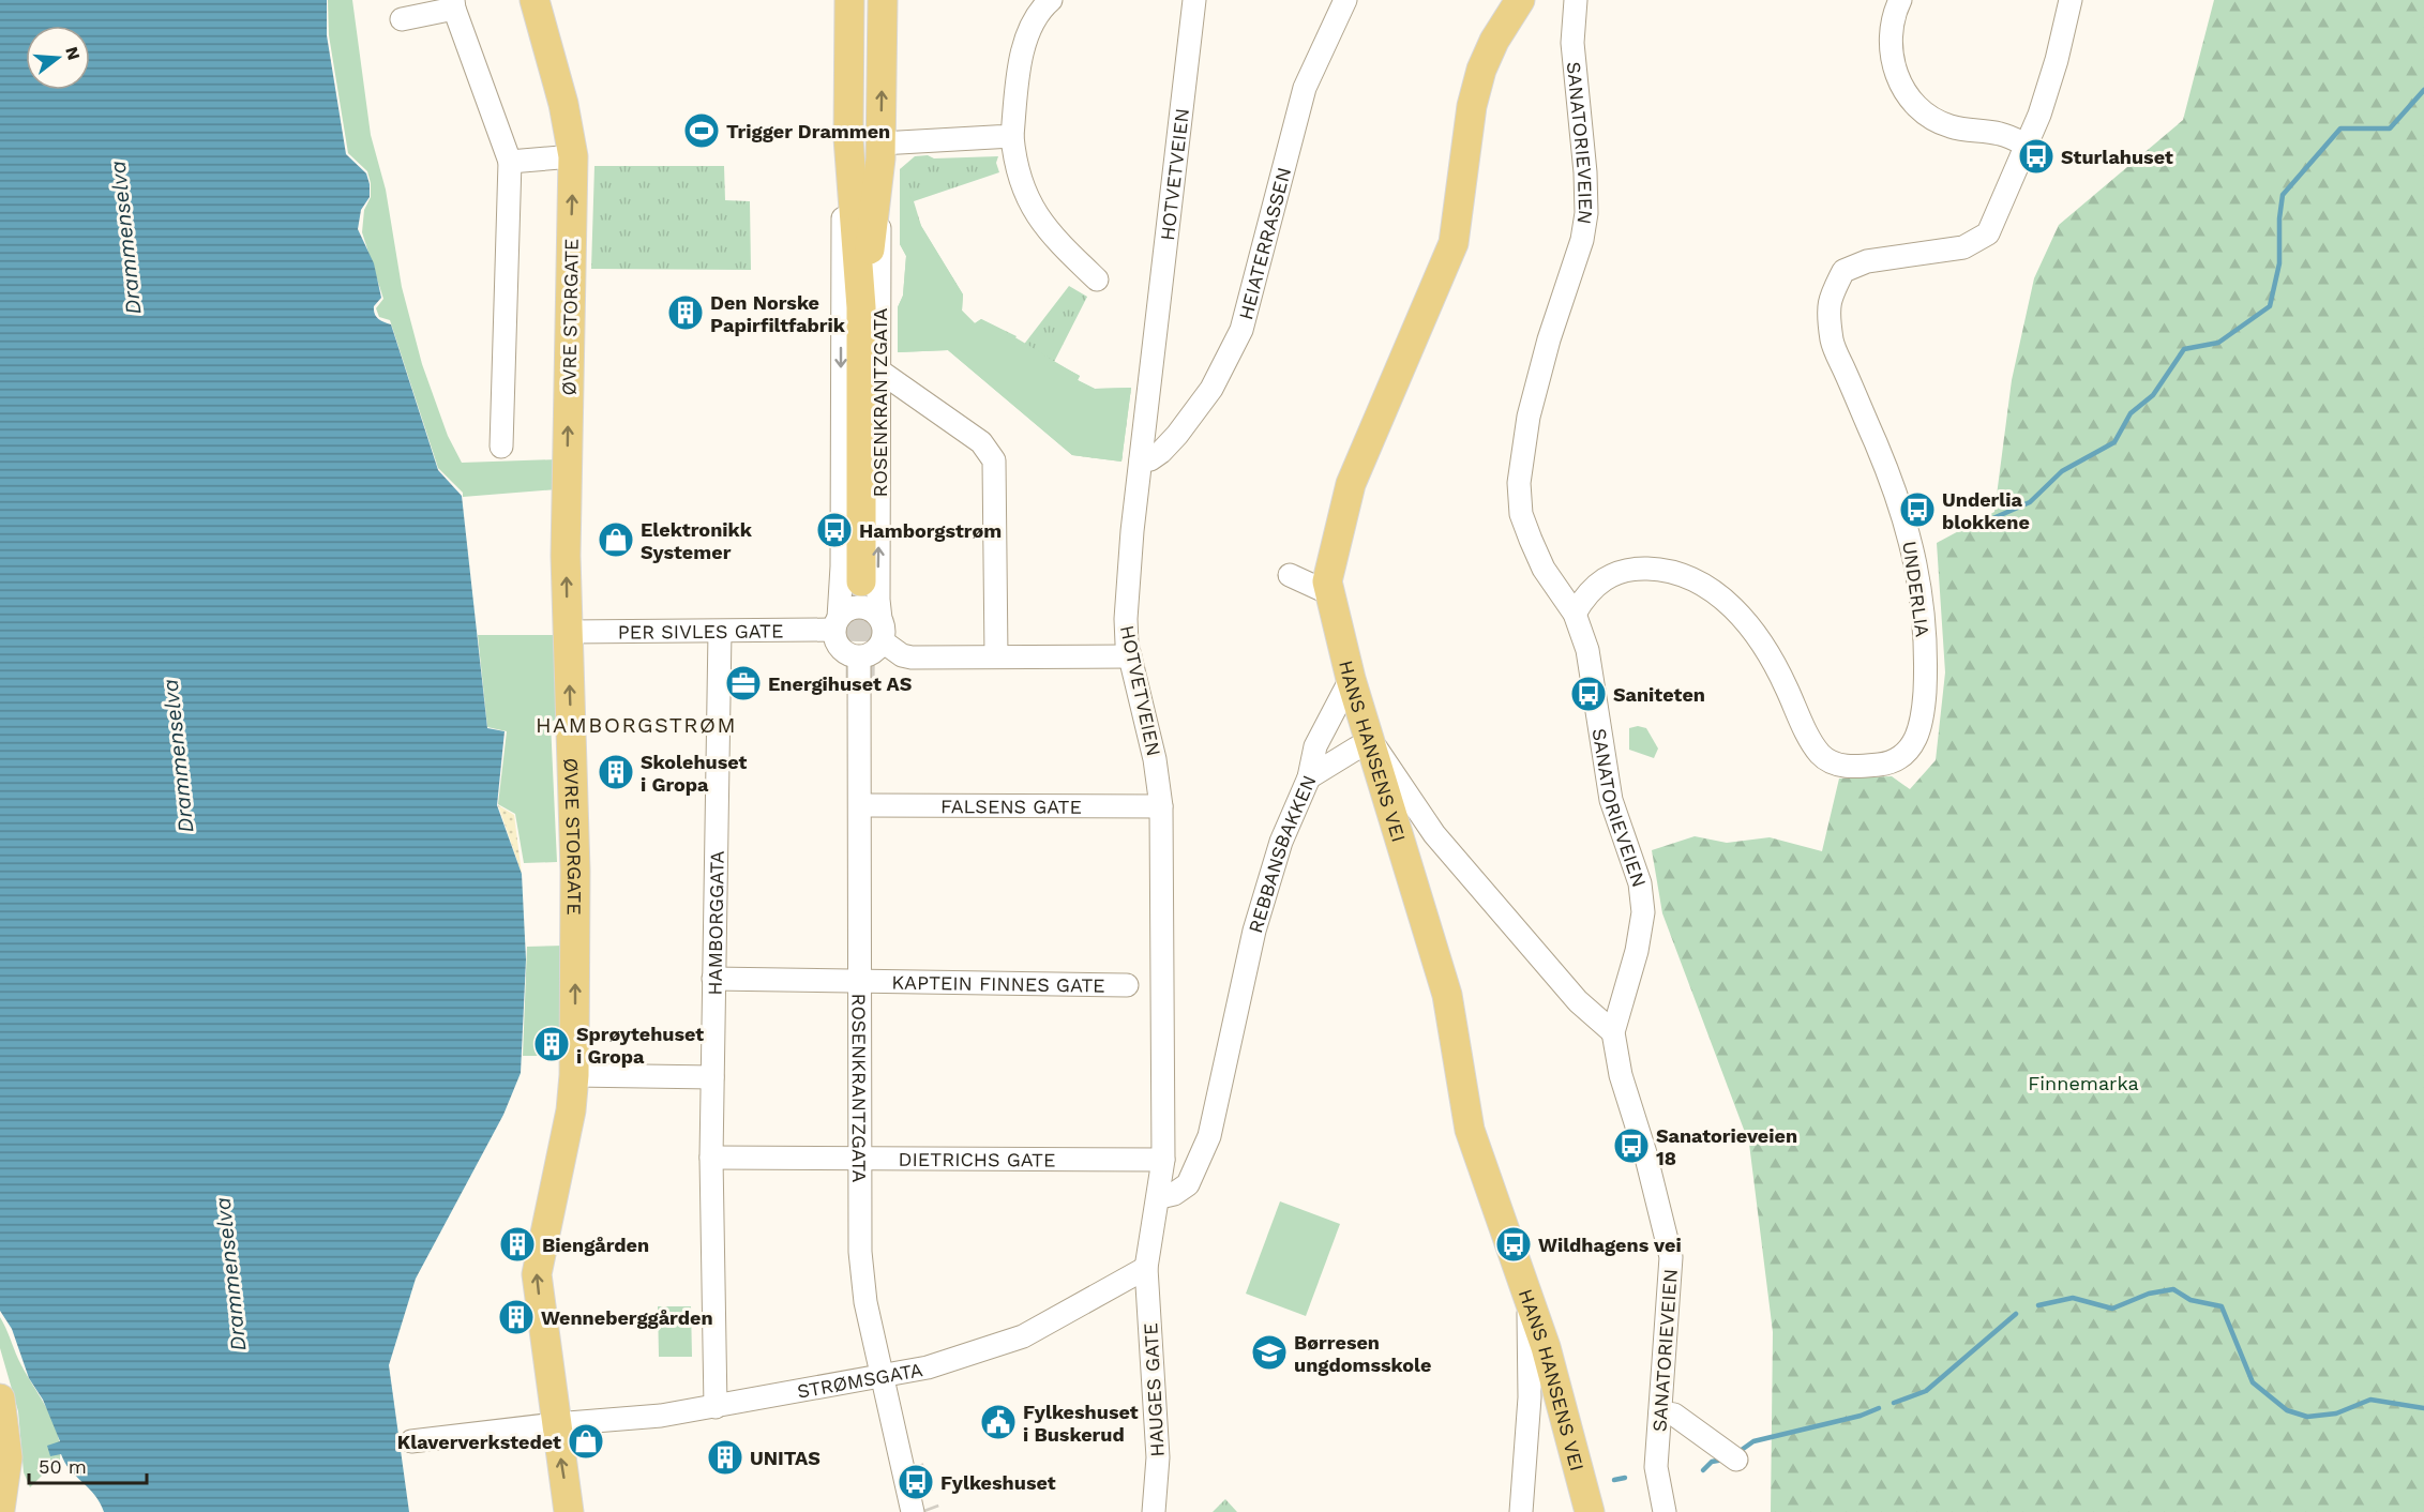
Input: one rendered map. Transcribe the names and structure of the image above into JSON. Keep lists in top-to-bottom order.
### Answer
{
  "streets": {
    "main road": ["ØVRE STORGATE", "ROSENKRANTZGATA", "HANS HANSENS VEI"],
    "street": [
      "SANATORIEVEIEN",
      "HOTVETVEIEN",
      "HEIATERRASSEN",
      "UNDERLIA",
      "PER SIVLES GATE",
      "FALSENS GATE",
      "REBBANSBAKKEN",
      "HAMBORGGATA",
      "KAPTEIN FINNES GATE",
      "DIETRICHS GATE",
      "STRØMSGATA",
      "HAUGES GATE"
    ]
  },
  "crossings": [
    ["SANATORIEVEIEN", "UNDERLIA"],
    ["HOTVETVEIEN", "HEIATERRASSEN"],
    ["HOTVETVEIEN", "FALSENS GATE"],
    ["HOTVETVEIEN", "REBBANSBAKKEN"],
    ["HOTVETVEIEN", "DIETRICHS GATE"],
    ["HOTVETVEIEN", "STRØMSGATA"],
    ["HOTVETVEIEN", "HAUGES GATE"],
    ["ØVRE STORGATE", "PER SIVLES GATE"],
    ["ØVRE STORGATE", "STRØMSGATA"],
    ["ROSENKRANTZGATA", "PER SIVLES GATE"],
    ["ROSENKRANTZGATA", "FALSENS GATE"],
    ["ROSENKRANTZGATA", "KAPTEIN FINNES GATE"],
    ["ROSENKRANTZGATA", "DIETRICHS GATE"],
    ["ROSENKRANTZGATA", "STRØMSGATA"],
    ["PER SIVLES GATE", "HAMBORGGATA"],
    ["HANS HANSENS VEI", "REBBANSBAKKEN"],
    ["HAMBORGGATA", "KAPTEIN FINNES GATE"],
    ["HAMBORGGATA", "DIETRICHS GATE"],
    ["HAMBORGGATA", "STRØMSGATA"],
    ["STRØMSGATA", "HAUGES GATE"]
  ],
  "one_way": ["ØVRE STORGATE"],
  "districts": ["HAMBORGSTRØM"],
  "water": ["Drammenselva"],
  "parks": ["Finnemarka"],
  "places": {
    "sports": ["Trigger Drammen"],
    "bus stop": [
      "Sturlahuset",
      "Underlia blokkene",
      "Hamborgstrøm",
      "Saniteten",
      "Sanatorieveien 18",
      "Wildhagens vei",
      "Fylkeshuset"
    ],
    "building": [
      "Den Norske Papirfiltfabrik",
      "Skolehuset i Gropa",
      "Sprøytehuset i Gropa",
      "Biengården",
      "Wenneberggården",
      "UNITAS"
    ],
    "shop": ["Elektronikk Systemer", "Klaververkstedet"],
    "office": ["Energihuset AS"],
    "school or university": ["Børresen ungdomsskole"],
    "public building": ["Fylkeshuset i Buskerud"]
  },
  "scale_bar": "50 m",
  "north": "right"
}
